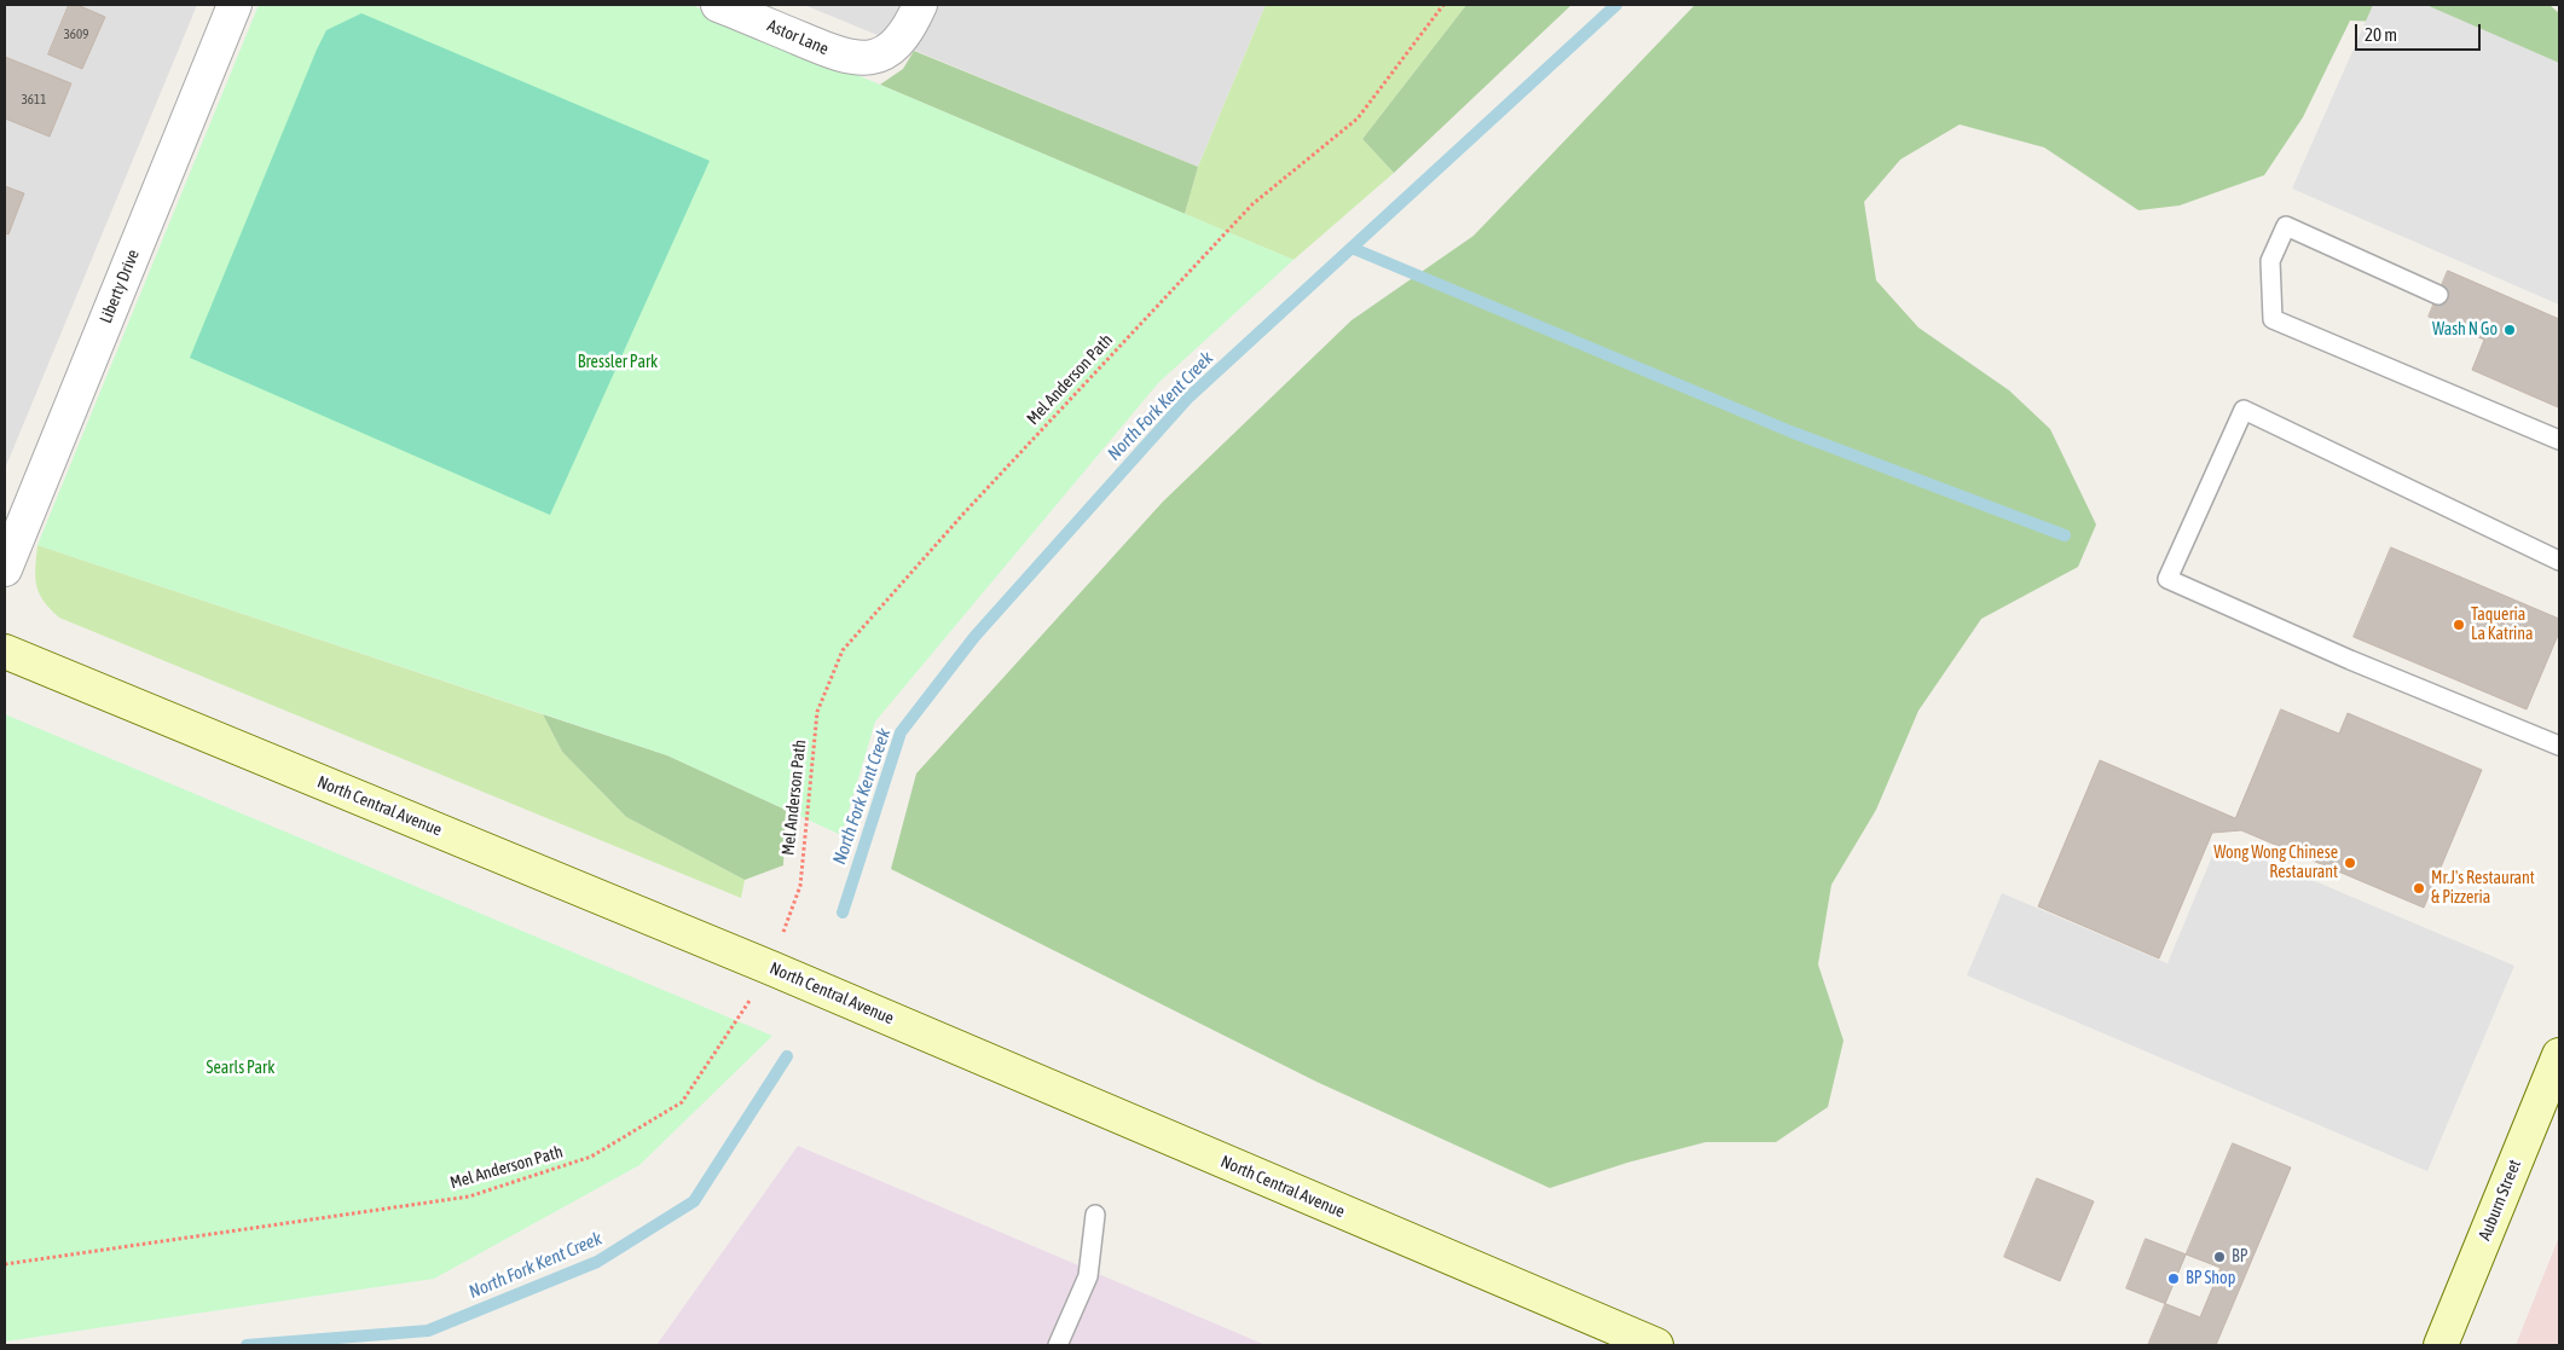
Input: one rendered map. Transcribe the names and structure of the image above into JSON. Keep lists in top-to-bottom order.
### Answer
{
  "streets": {
    "main road": ["North Central Avenue", "Auburn Street"],
    "street": ["Astor Lane", "Liberty Drive"],
    "path": ["Mel Anderson Path"]
  },
  "crossings": [
    ["Mel Anderson Path", "North Central Avenue"]
  ],
  "water": ["North Fork Kent Creek"],
  "parks": ["Bressler Park", "Searls Park"],
  "places": [
    "Wash N Go",
    "Taqueria La Katrina",
    "Wong Wong Chinese Restaurant",
    "Mr.J's Restaurant & Pizzeria",
    "BP",
    "BP Shop"
  ],
  "house_numbers": ["3609", "3611"],
  "scale_bar": "20 m"
}
